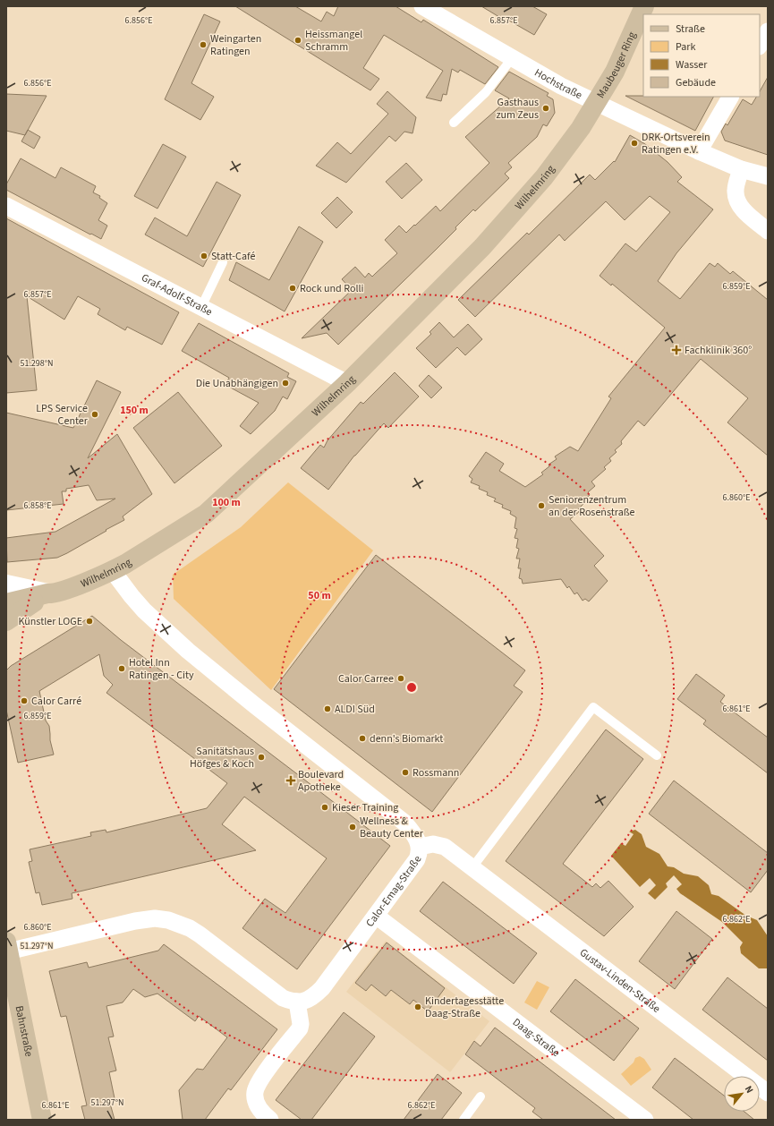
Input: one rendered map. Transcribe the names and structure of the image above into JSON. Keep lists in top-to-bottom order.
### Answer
{
  "streets": {
    "main road": ["Maubeuger Ring", "Wilhelmring", "Bahnstraße"],
    "street": [
      "Hochstraße",
      "Graf-Adolf-Straße",
      "Calor-Emag-Straße",
      "Gustav-Linden-Straße",
      "Daag-Straße"
    ]
  },
  "crossings": [
    ["Maubeuger Ring", "Hochstraße"],
    ["Maubeuger Ring", "Wilhelmring"],
    ["Hochstraße", "Wilhelmring"],
    ["Wilhelmring", "Graf-Adolf-Straße"],
    ["Wilhelmring", "Calor-Emag-Straße"],
    ["Calor-Emag-Straße", "Gustav-Linden-Straße"],
    ["Calor-Emag-Straße", "Daag-Straße"]
  ],
  "places": {
    "other": [
      "Heissmangel Schramm",
      "Weingarten Ratingen",
      "Gasthaus zum Zeus",
      "DRK-Ortsverein Ratingen e.V.",
      "Statt-Café",
      "Rock und Rolli",
      "Die Unabhängigen",
      "LPS Service Center",
      "Seniorenzentrum an der Rosenstraße",
      "Künstler LOGE",
      "Hotel Inn Ratingen - City",
      "Calor Carree",
      "Calor Carré",
      "ALDI Süd",
      "denn's Biomarkt",
      "Sanitätshaus Höfges & Koch",
      "Rossmann",
      "Kieser Training",
      "Wellness & Beauty Center",
      "Kindertagesstätte Daag-Straße"
    ],
    "health": ["Fachklinik 360°", "Boulevard Apotheke"]
  },
  "legend": [
    "Straße",
    "Park",
    "Wasser",
    "Gebäude"
  ],
  "north": "top right",
  "coordinates": [
    "6.856°E",
    "6.857°E",
    "6.859°E",
    "51.298°N",
    "6.860°E",
    "6.858°E",
    "6.861°E",
    "6.862°E",
    "51.297°N"
  ],
  "rings": ["150 m", "100 m", "50 m"]
}
